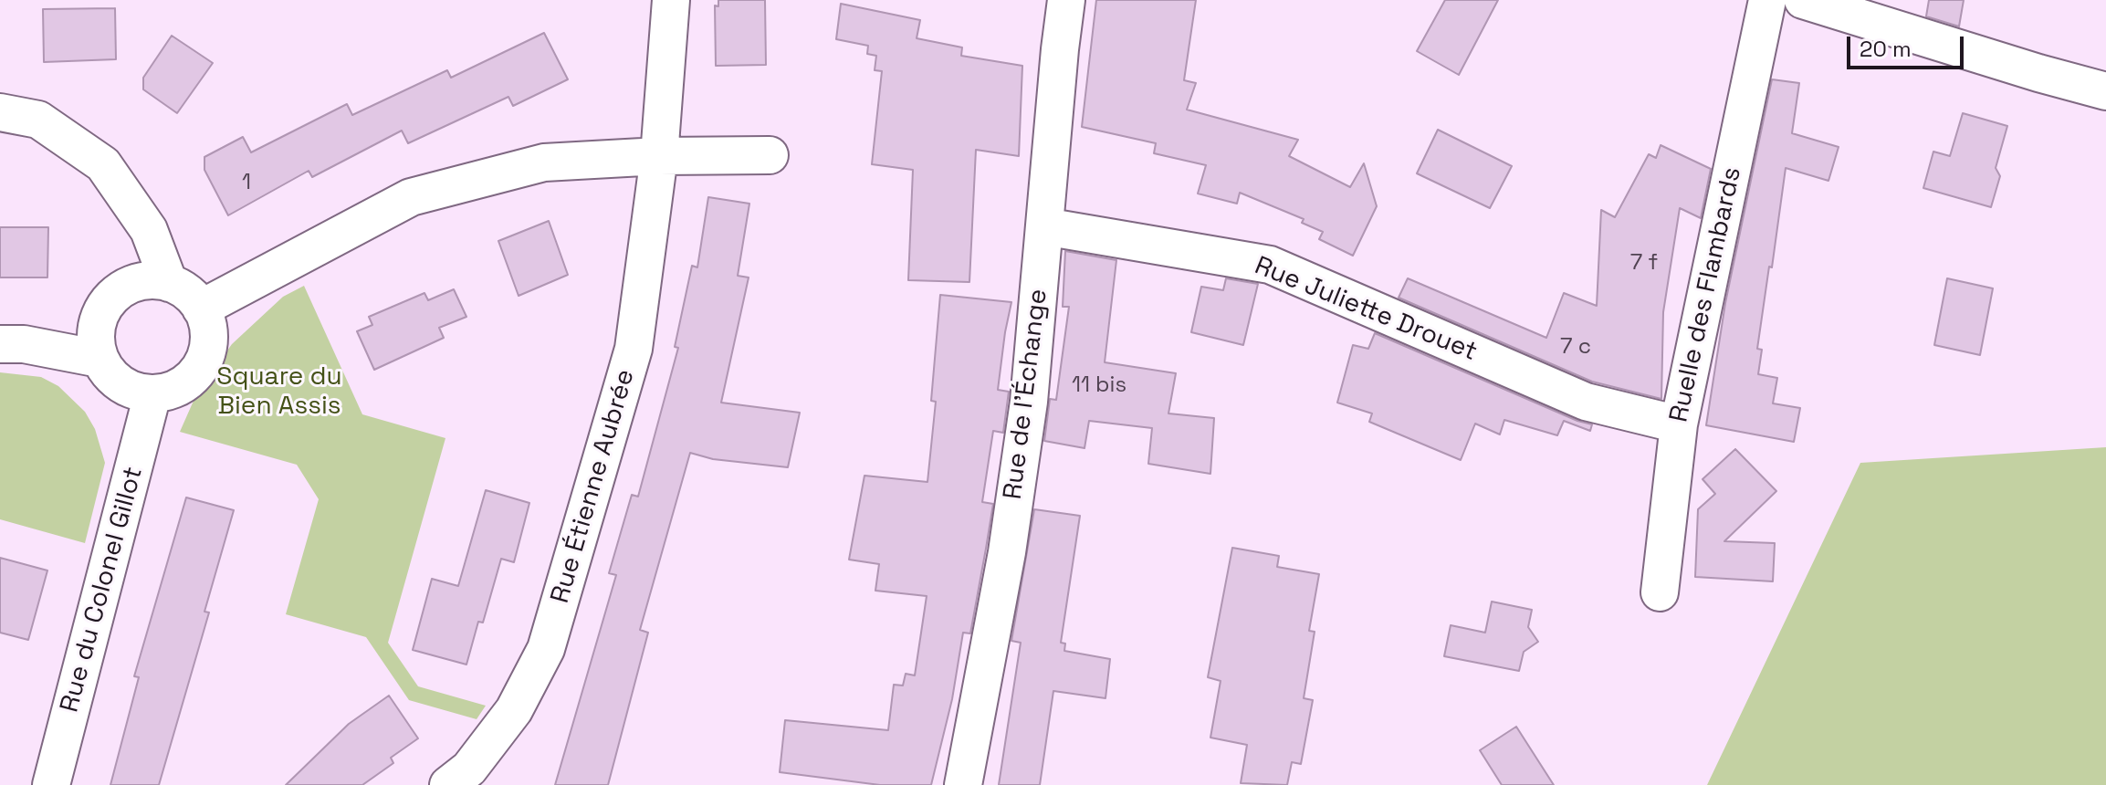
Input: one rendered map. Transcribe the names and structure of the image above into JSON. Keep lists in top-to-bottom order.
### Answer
{
  "streets": {
    "street": [
      "Ruelle des Flambards",
      "Rue Juliette Drouet",
      "Rue de l'Échange",
      "Rue Étienne Aubrée",
      "Rue du Colonel Gillot"
    ]
  },
  "crossings": [
    ["Ruelle des Flambards", "Rue Juliette Drouet"],
    ["Rue Juliette Drouet", "Rue de l'Échange"]
  ],
  "parks": ["Square du Bien Assis"],
  "house_numbers": [
    "1",
    "7 f",
    "7 c",
    "11 bis"
  ],
  "scale_bar": "20 m"
}
